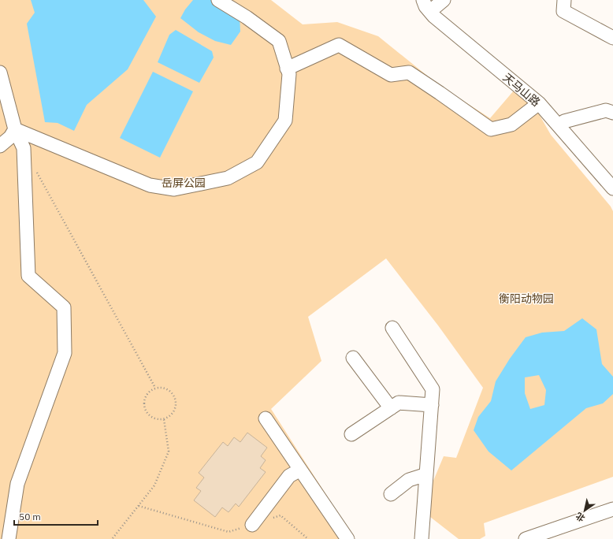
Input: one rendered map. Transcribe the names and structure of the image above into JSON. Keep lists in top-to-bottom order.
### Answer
{
  "streets": {
    "street": ["天马山路"]
  },
  "parks": ["岳屏公园", "衡阳动物园"],
  "scale_bar": "50 m",
  "north": "bottom left"
}
